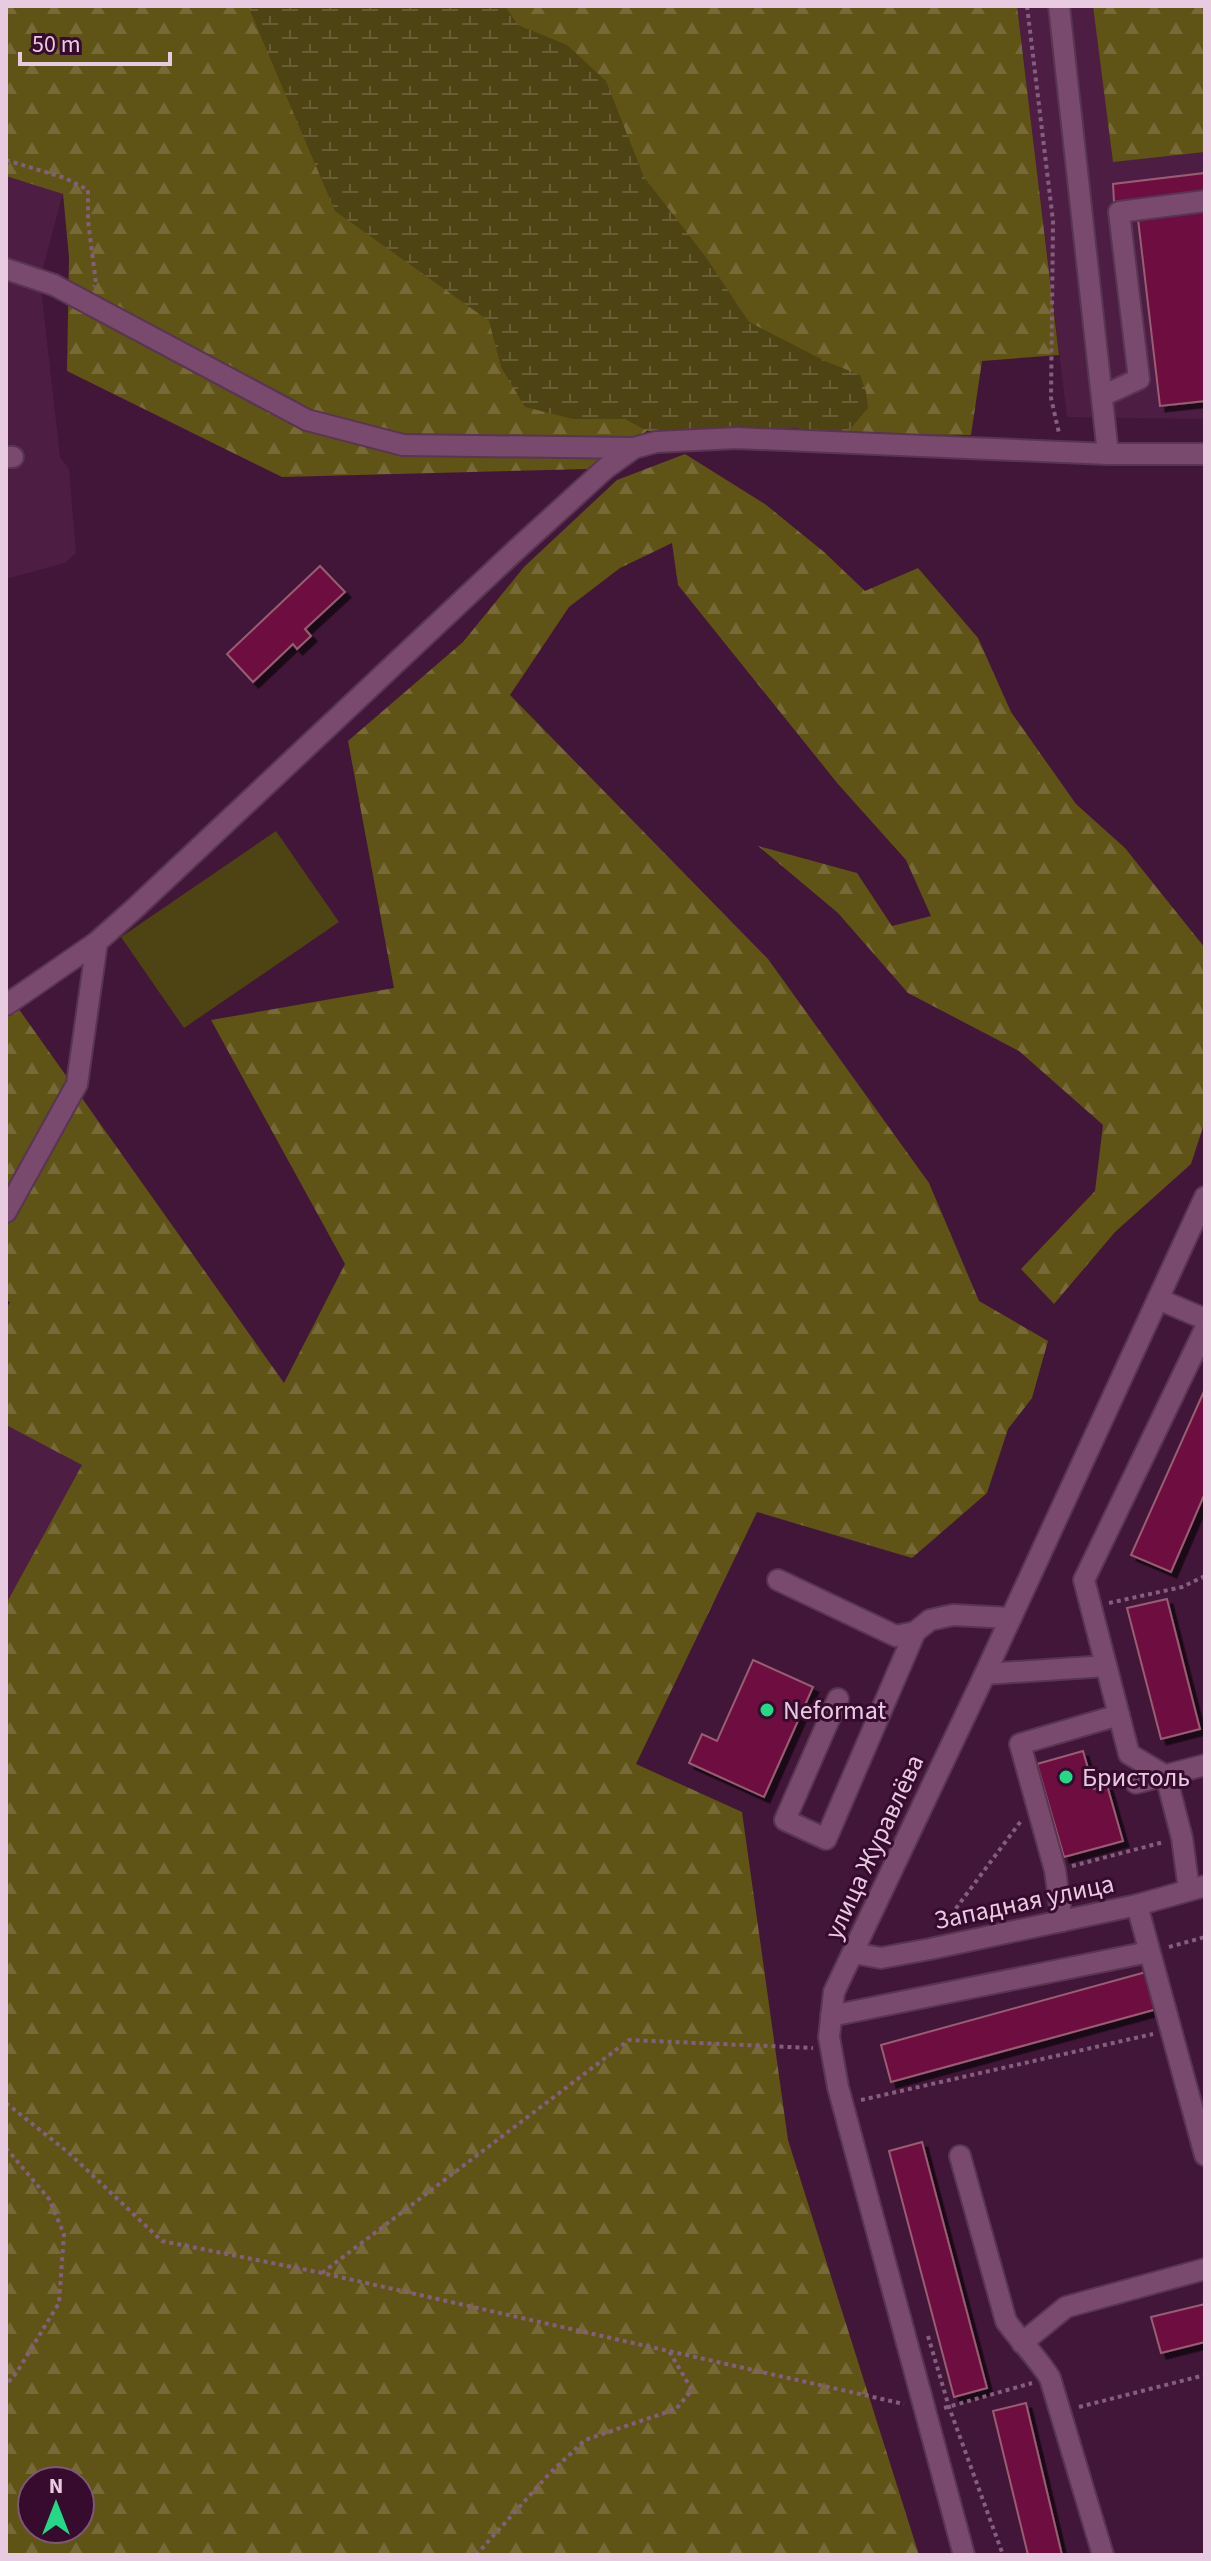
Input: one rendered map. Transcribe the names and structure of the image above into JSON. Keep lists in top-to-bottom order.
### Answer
{
  "streets": {
    "street": ["улица Журавлёва", "Западная улица"]
  },
  "crossings": [
    ["улица Журавлёва", "Западная улица"]
  ],
  "places": ["Neformat", "Бристоль"],
  "scale_bar": "50 m",
  "north": "top"
}
